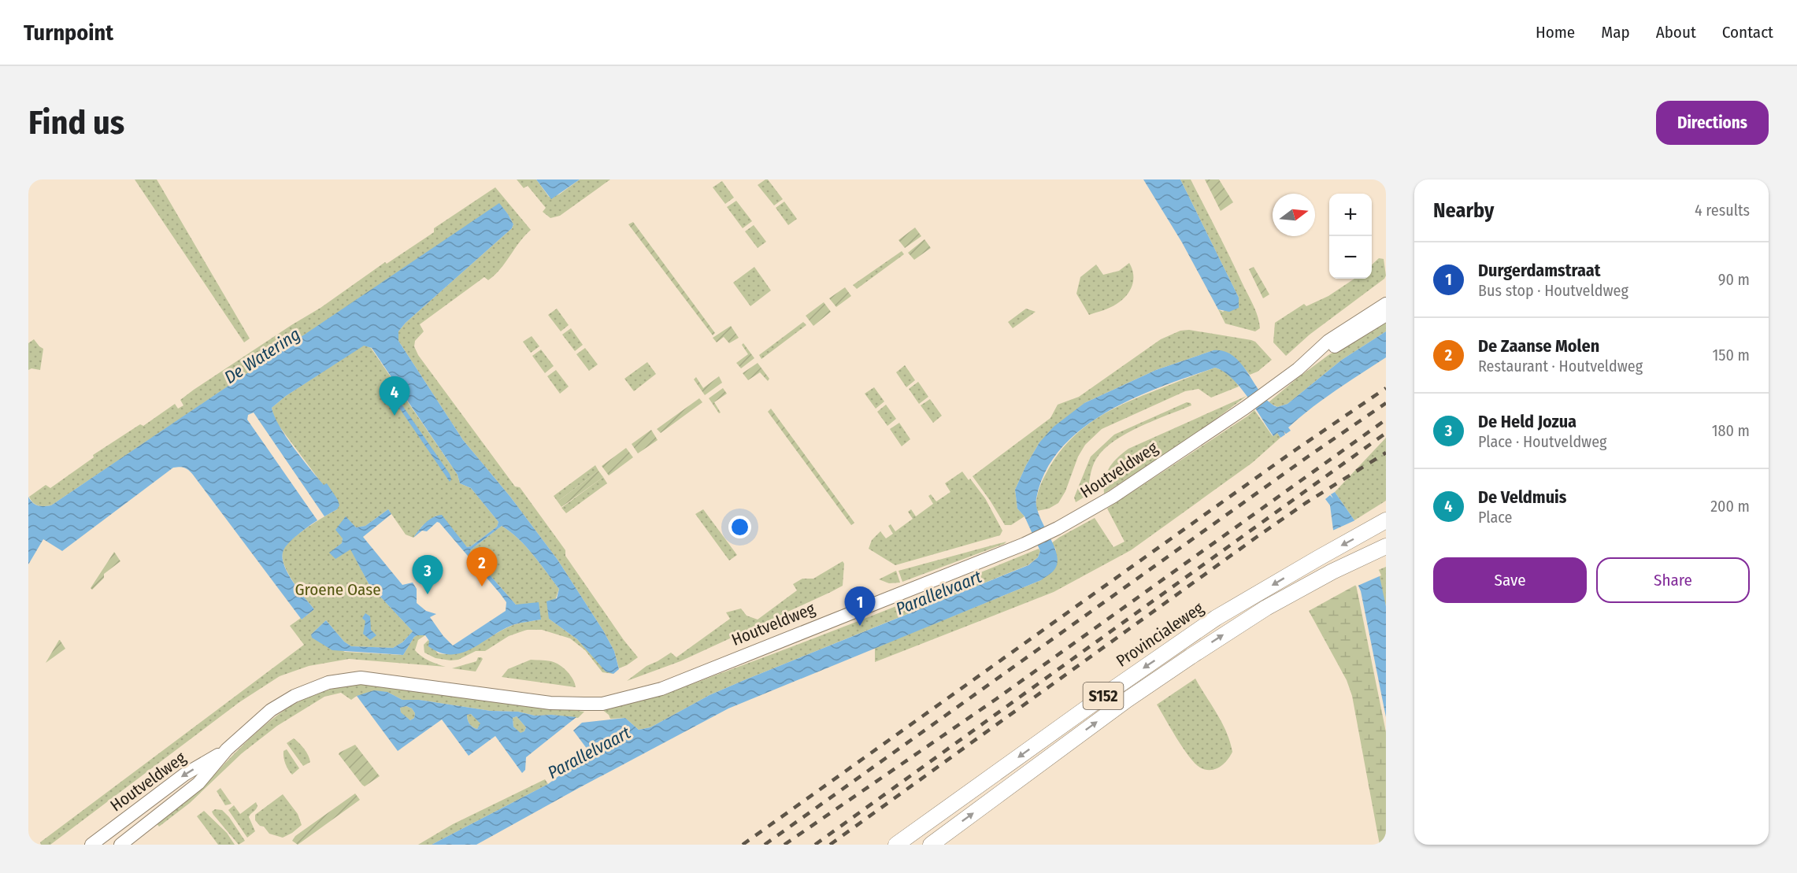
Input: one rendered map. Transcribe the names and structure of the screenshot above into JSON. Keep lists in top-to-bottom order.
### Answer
{
  "streets": {
    "main road": ["Provincialeweg", "S152"],
    "street": ["Houtveldweg"]
  },
  "water": ["De Watering", "Parallelvaart"],
  "parks": ["Groene Oase"],
  "north": "right",
  "page": {
    "header": "Turnpoint",
    "nav": [
      "Home",
      "Map",
      "About",
      "Contact"
    ],
    "buttons": [
      "Directions",
      ["Save", "Share"]
    ],
    "title": "Find us",
    "heading": ["Nearby", "4 results"],
    "map_buttons": ["+", "−"],
    "list": [
      {
        "mark": "1",
        "name": "Durgerdamstraat",
        "note": "Bus stop · Houtveldweg",
        "value": "90 m"
      },
      {
        "mark": "2",
        "name": "De Zaanse Molen",
        "note": "Restaurant · Houtveldweg",
        "value": "150 m"
      },
      {
        "mark": "3",
        "name": "De Held Jozua",
        "note": "Place · Houtveldweg",
        "value": "180 m"
      },
      {
        "mark": "4",
        "name": "De Veldmuis",
        "note": "Place",
        "value": "200 m"
      }
    ],
    "pins": [
      "4",
      "2",
      "3",
      "1"
    ]
  }
}
